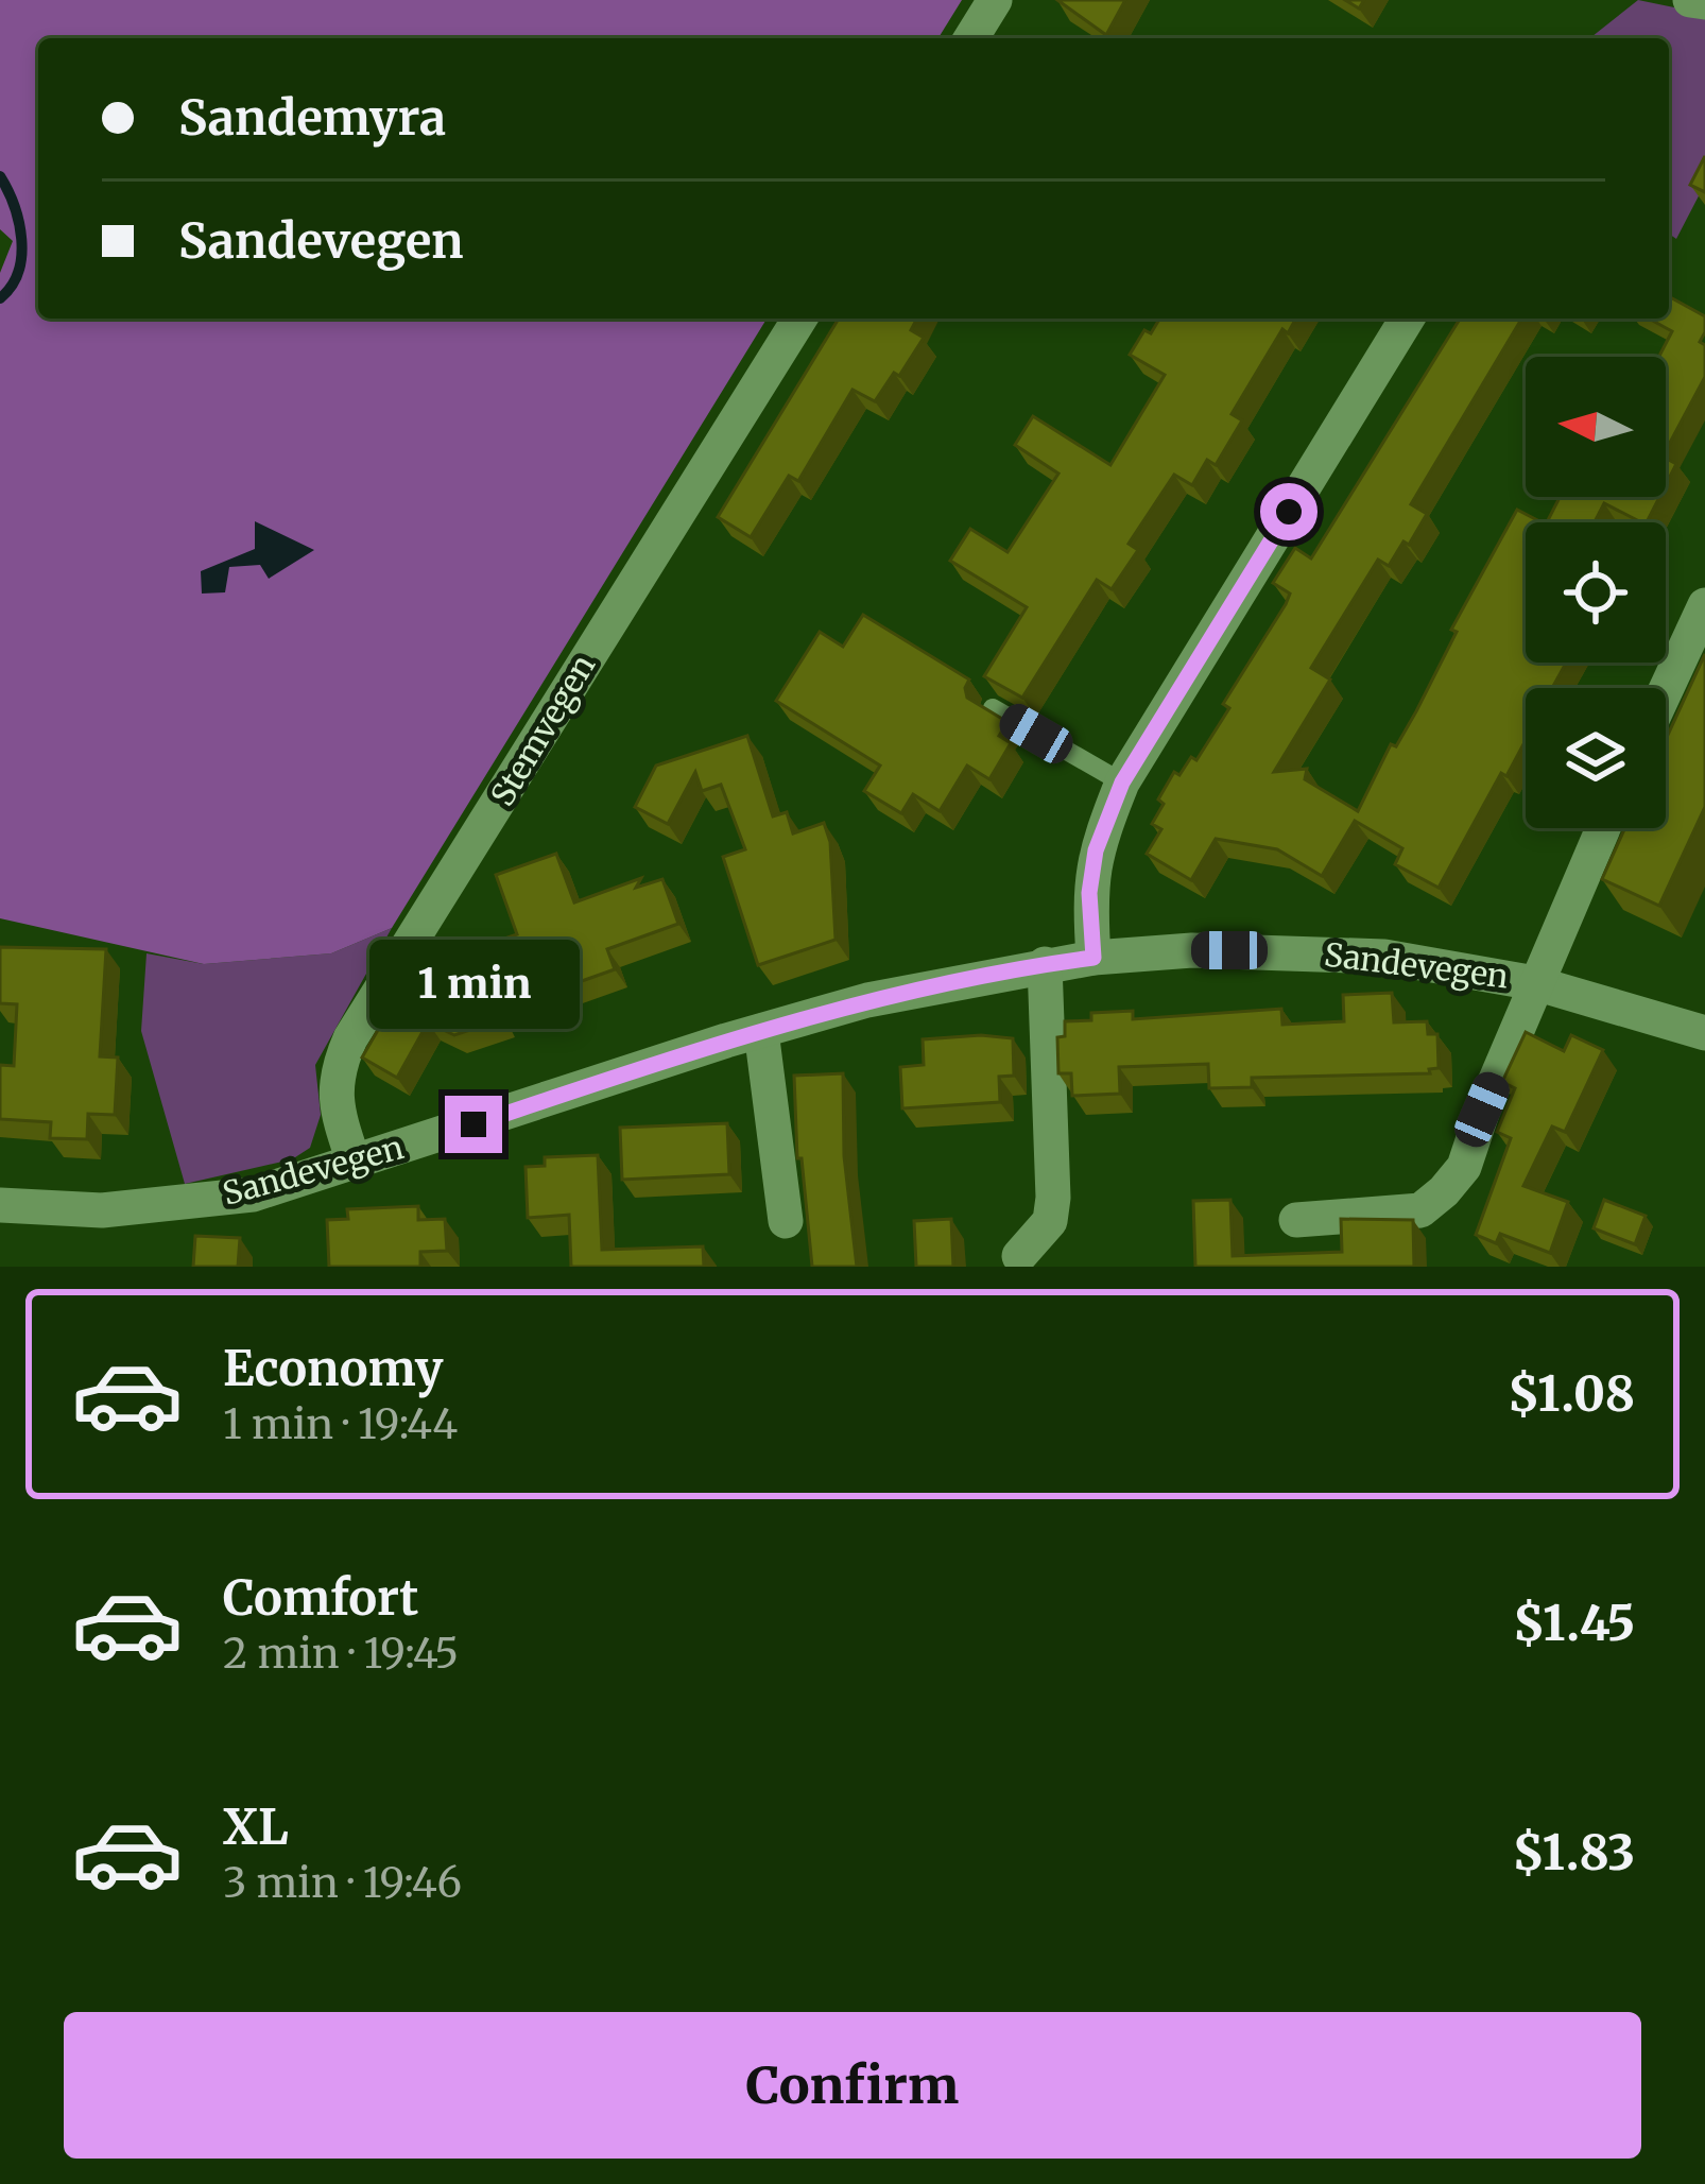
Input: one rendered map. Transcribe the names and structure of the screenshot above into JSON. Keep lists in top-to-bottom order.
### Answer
{
  "streets": {
    "street": ["Stemvegen", "Sandevegen"]
  },
  "crossings": [
    ["Stemvegen", "Sandevegen"]
  ],
  "north": "left",
  "page": {
    "banner": ["Sandemyra", "Sandevegen"],
    "bubble": "1 min",
    "list": [
      {
        "name": "Economy",
        "note": "1 min · 19:44",
        "value": "$1.08"
      },
      {
        "name": "Comfort",
        "note": "2 min · 19:45",
        "value": "$1.45"
      },
      {
        "name": "XL",
        "note": "3 min · 19:46",
        "value": "$1.83"
      }
    ],
    "buttons": "Confirm"
  }
}
